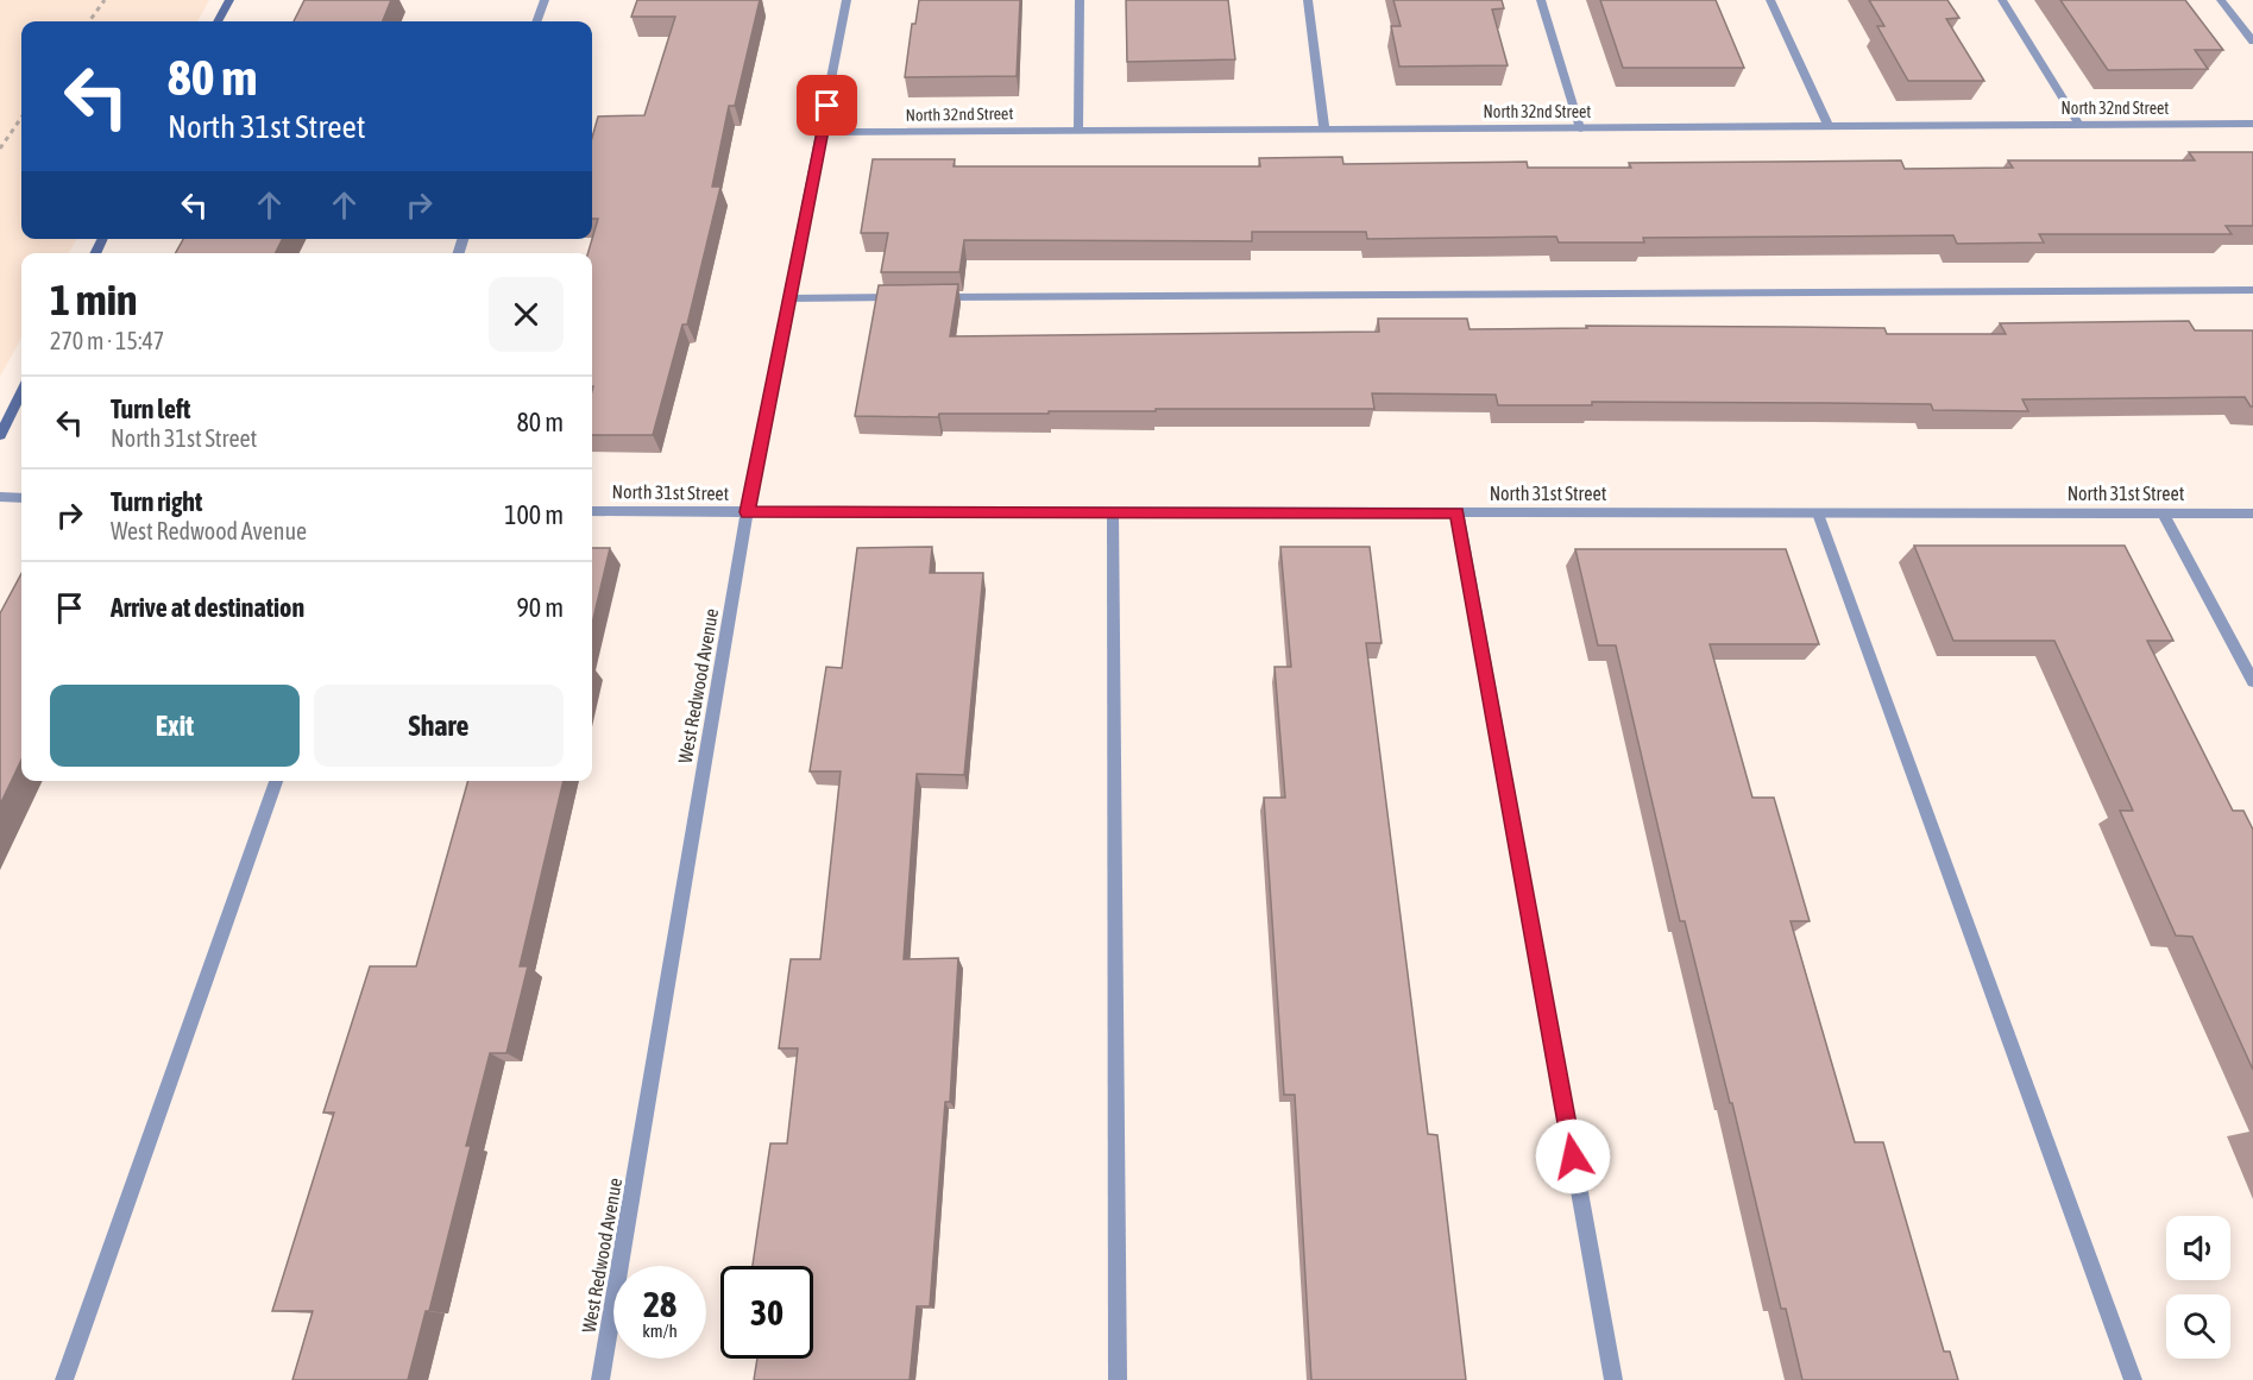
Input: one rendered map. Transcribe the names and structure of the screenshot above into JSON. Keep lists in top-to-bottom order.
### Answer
{
  "streets": {
    "street": ["North 32nd Street", "North 31st Street", "West Redwood Avenue"]
  },
  "crossings": [
    ["North 32nd Street", "West Redwood Avenue"],
    ["North 31st Street", "West Redwood Avenue"]
  ],
  "page": {
    "turn": ["80 m", "North 31st Street"],
    "heading": ["1 min", "270 m · 15:47"],
    "list": [
      {
        "name": "Turn left",
        "note": "North 31st Street",
        "value": "80 m"
      },
      {
        "name": "Turn right",
        "note": "West Redwood Avenue",
        "value": "100 m"
      },
      {
        "name": "Arrive at destination",
        "value": "90 m"
      }
    ],
    "buttons": ["Exit", "Share"],
    "speed": "28 km/h",
    "limit": "30"
  }
}
